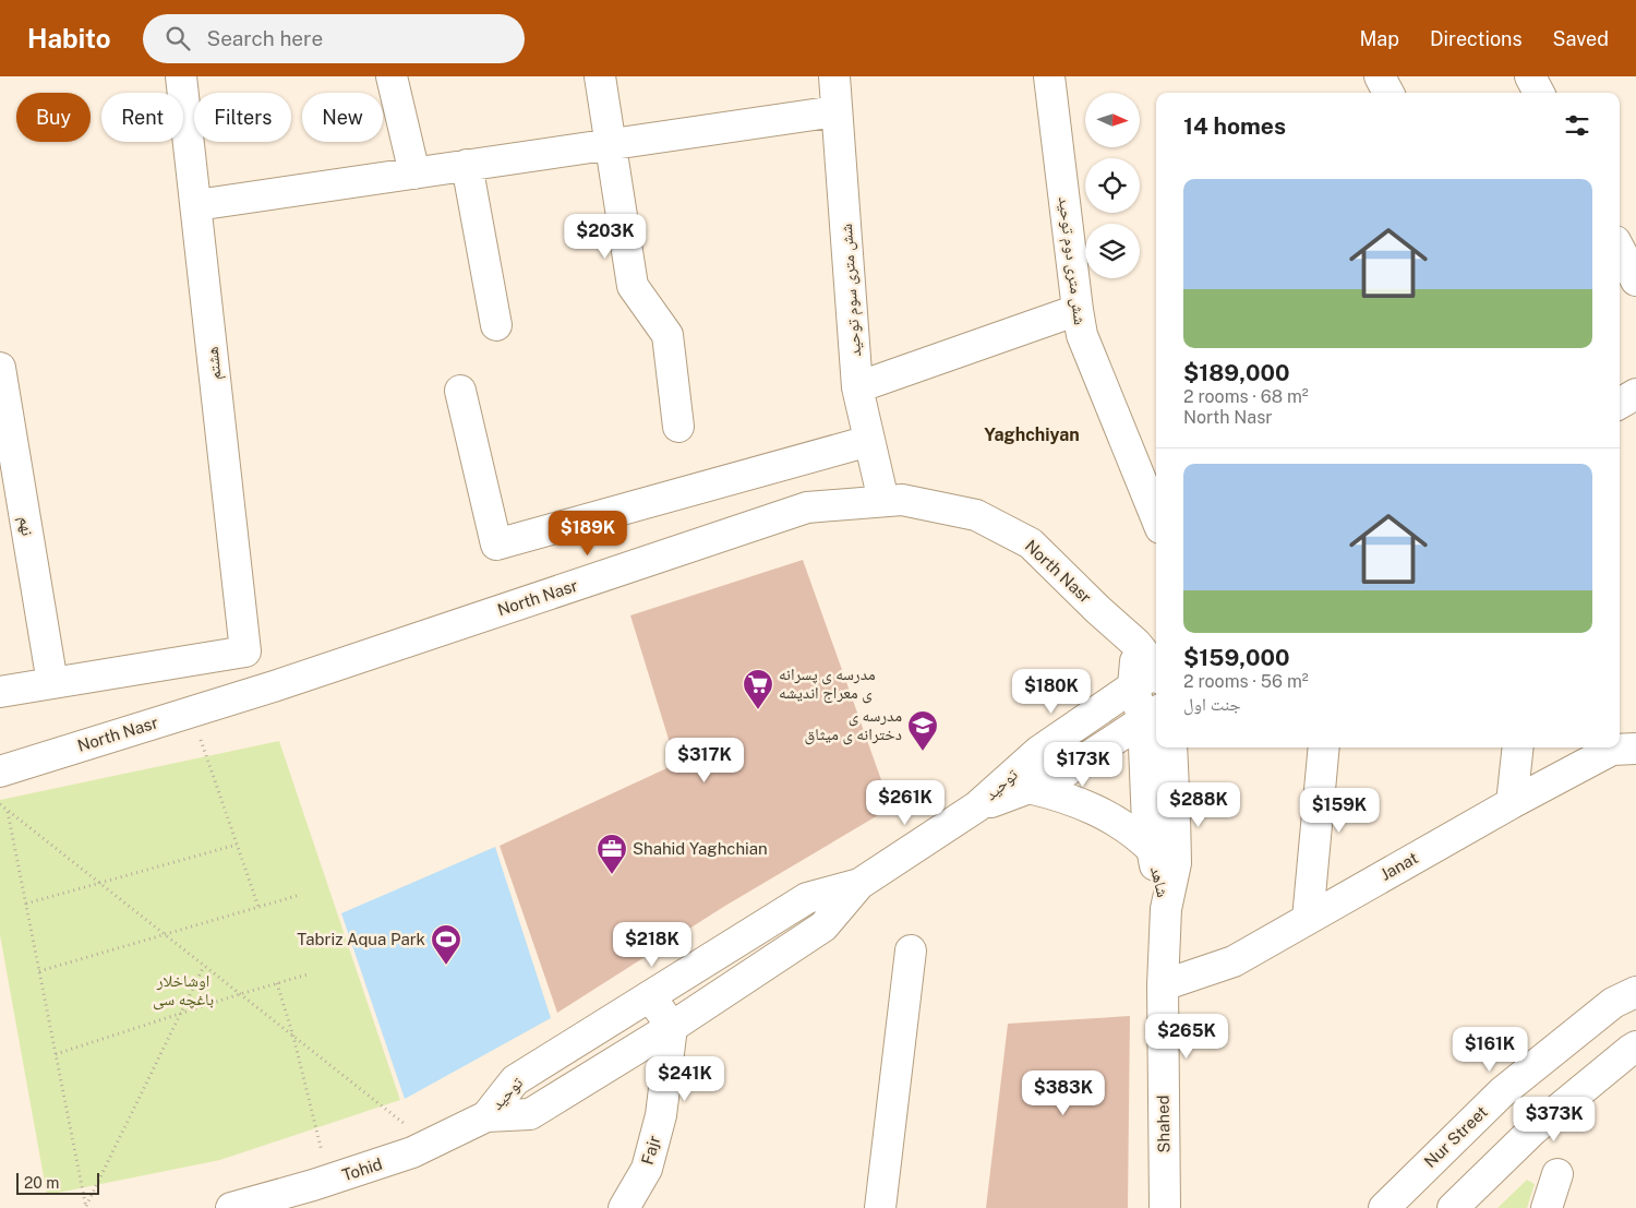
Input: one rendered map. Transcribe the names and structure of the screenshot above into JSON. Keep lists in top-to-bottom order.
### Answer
{
  "streets": {
    "street": [
      "شش متری دوم توحید",
      "شش متری سوم توحید",
      "هشتم",
      "نهم",
      "North Nasr",
      "توحید",
      "Janat",
      "شاهد",
      "Shahed",
      "Nur Street",
      "Fajr",
      "Tohid"
    ]
  },
  "crossings": [
    ["شش متری سوم توحید", "North Nasr"],
    ["هشتم", "نهم"],
    ["North Nasr", "توحید"],
    ["North Nasr", "شاهد"],
    ["توحید", "شاهد"],
    ["توحید", "Fajr"],
    ["توحید", "Tohid"],
    ["Janat", "Shahed"],
    ["شاهد", "Shahed"]
  ],
  "districts": ["Yaghchiyan"],
  "parks": ["اوشاخلار باغچه سی"],
  "places": {
    "supermarket": ["مدرسه ی پسرانه ی معراج اندیشه"],
    "school or university": ["مدرسه ی دخترانه ی میثاق"],
    "office": ["Shahid Yaghchian"],
    "sports": ["Tabriz Aqua Park"]
  },
  "scale_bar": "20 m",
  "north": "right",
  "page": {
    "header": "Habito",
    "search": "Search here",
    "nav": ["Map", "Directions", "Saved"],
    "chip": [
      "Buy",
      "Rent",
      "Filters",
      "New"
    ],
    "heading": "14 homes",
    "list": [
      {
        "name": "$189,000",
        "note": "2 rooms · 68 m² · North Nasr"
      },
      {
        "name": "$159,000",
        "note": "2 rooms · 56 m² · جنت اول"
      }
    ],
    "price": [
      "$203K",
      "$189K",
      "$180K",
      "$317K",
      "$173K",
      "$261K",
      "$288K",
      "$159K",
      "$218K",
      "$265K",
      "$161K",
      "$241K",
      "$383K",
      "$373K"
    ],
    "scale": "20 m"
  }
}
